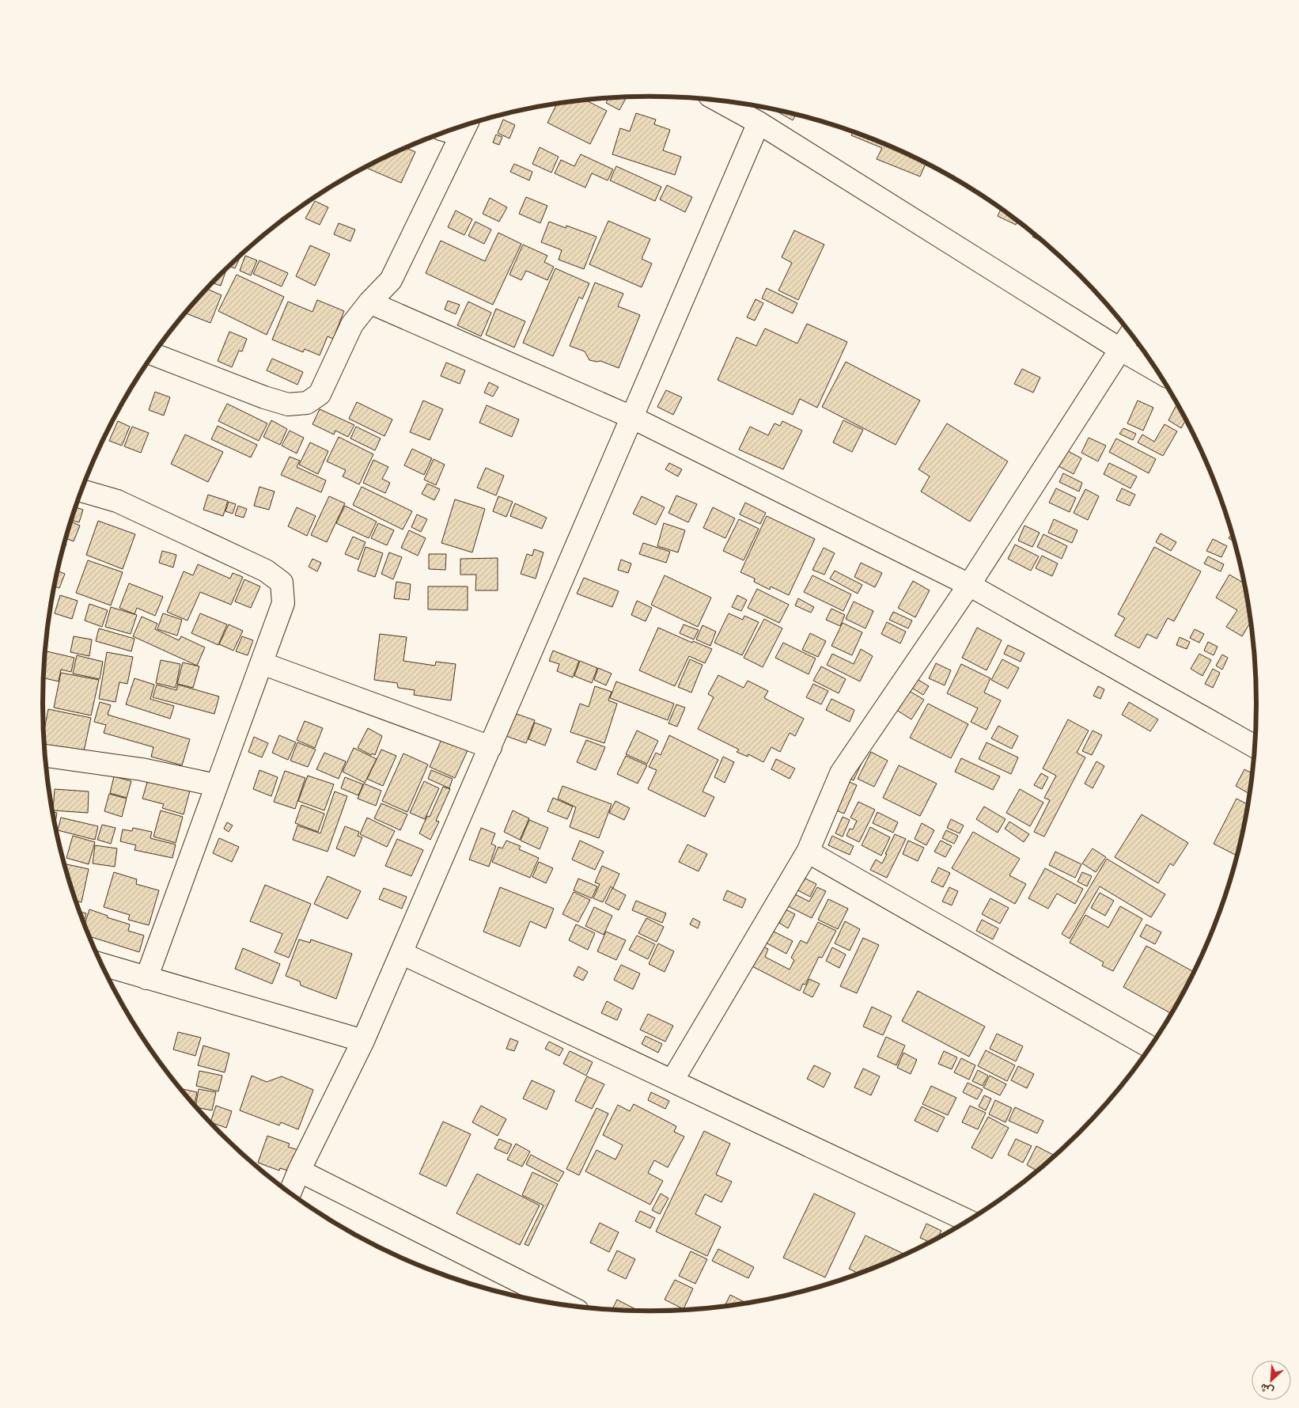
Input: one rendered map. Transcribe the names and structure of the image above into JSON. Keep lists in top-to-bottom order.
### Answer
{
  "north": "bottom left"
}
